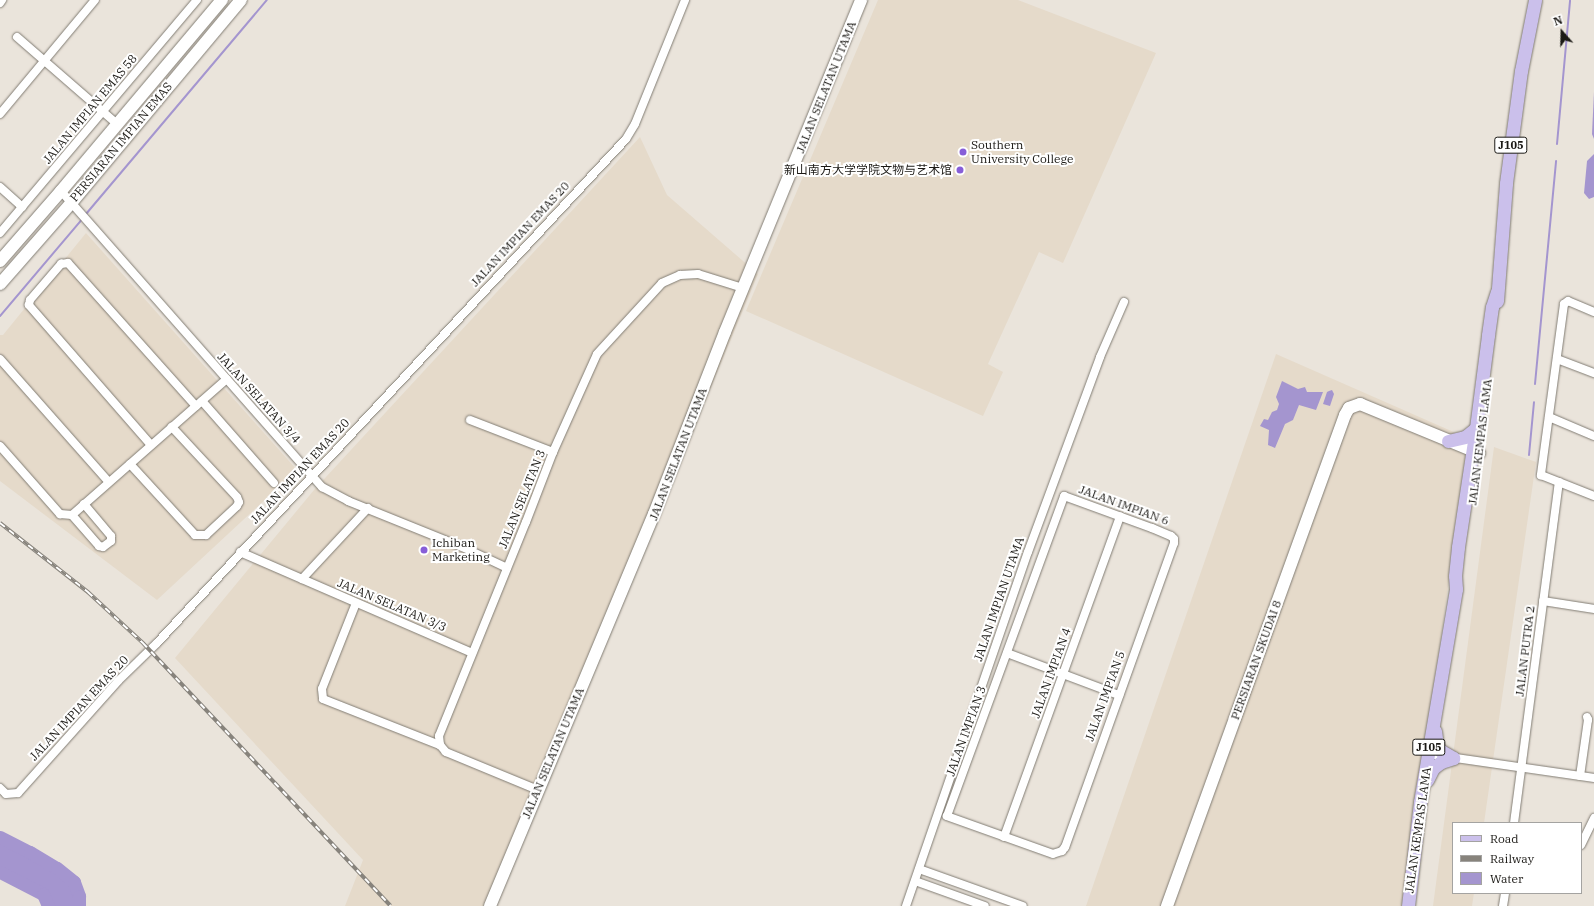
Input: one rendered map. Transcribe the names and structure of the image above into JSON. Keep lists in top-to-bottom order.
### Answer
{
  "streets": {
    "main road": ["J105", "JALAN KEMPAS LAMA"],
    "street": [
      "JALAN SELATAN UTAMA",
      "JALAN IMPIAN EMAS 58",
      "PERSIARAN IMPIAN EMAS",
      "JALAN IMPIAN EMAS 20",
      "JALAN SELATAN 3/4",
      "JALAN SELATAN 3",
      "JALAN IMPIAN 6",
      "JALAN IMPIAN UTAMA",
      "JALAN SELATAN 3/3",
      "JALAN PUTRA 2",
      "PERSIARAN SKUDAI 8",
      "JALAN IMPIAN 4",
      "JALAN IMPIAN 5",
      "JALAN IMPIAN 3"
    ]
  },
  "crossings": [
    ["JALAN SELATAN UTAMA", "JALAN SELATAN 3"],
    ["PERSIARAN IMPIAN EMAS", "JALAN SELATAN 3/4"],
    ["JALAN IMPIAN EMAS 20", "JALAN SELATAN 3/4"],
    ["JALAN IMPIAN EMAS 20", "JALAN SELATAN 3/3"],
    ["JALAN SELATAN 3/4", "JALAN SELATAN 3"],
    ["JALAN SELATAN 3", "JALAN SELATAN 3/3"],
    ["JALAN IMPIAN 6", "JALAN IMPIAN 4"],
    ["JALAN IMPIAN 6", "JALAN IMPIAN 5"],
    ["JALAN IMPIAN 6", "JALAN IMPIAN 3"],
    ["JALAN IMPIAN 4", "JALAN IMPIAN 5"],
    ["JALAN IMPIAN 4", "JALAN IMPIAN 3"],
    ["JALAN IMPIAN 5", "JALAN IMPIAN 3"]
  ],
  "places": ["Southern University College", "新山南方大学学院文物与艺术馆", "Ichiban Marketing"],
  "legend": ["Road", "Railway", "Water"],
  "north": "top"
}
